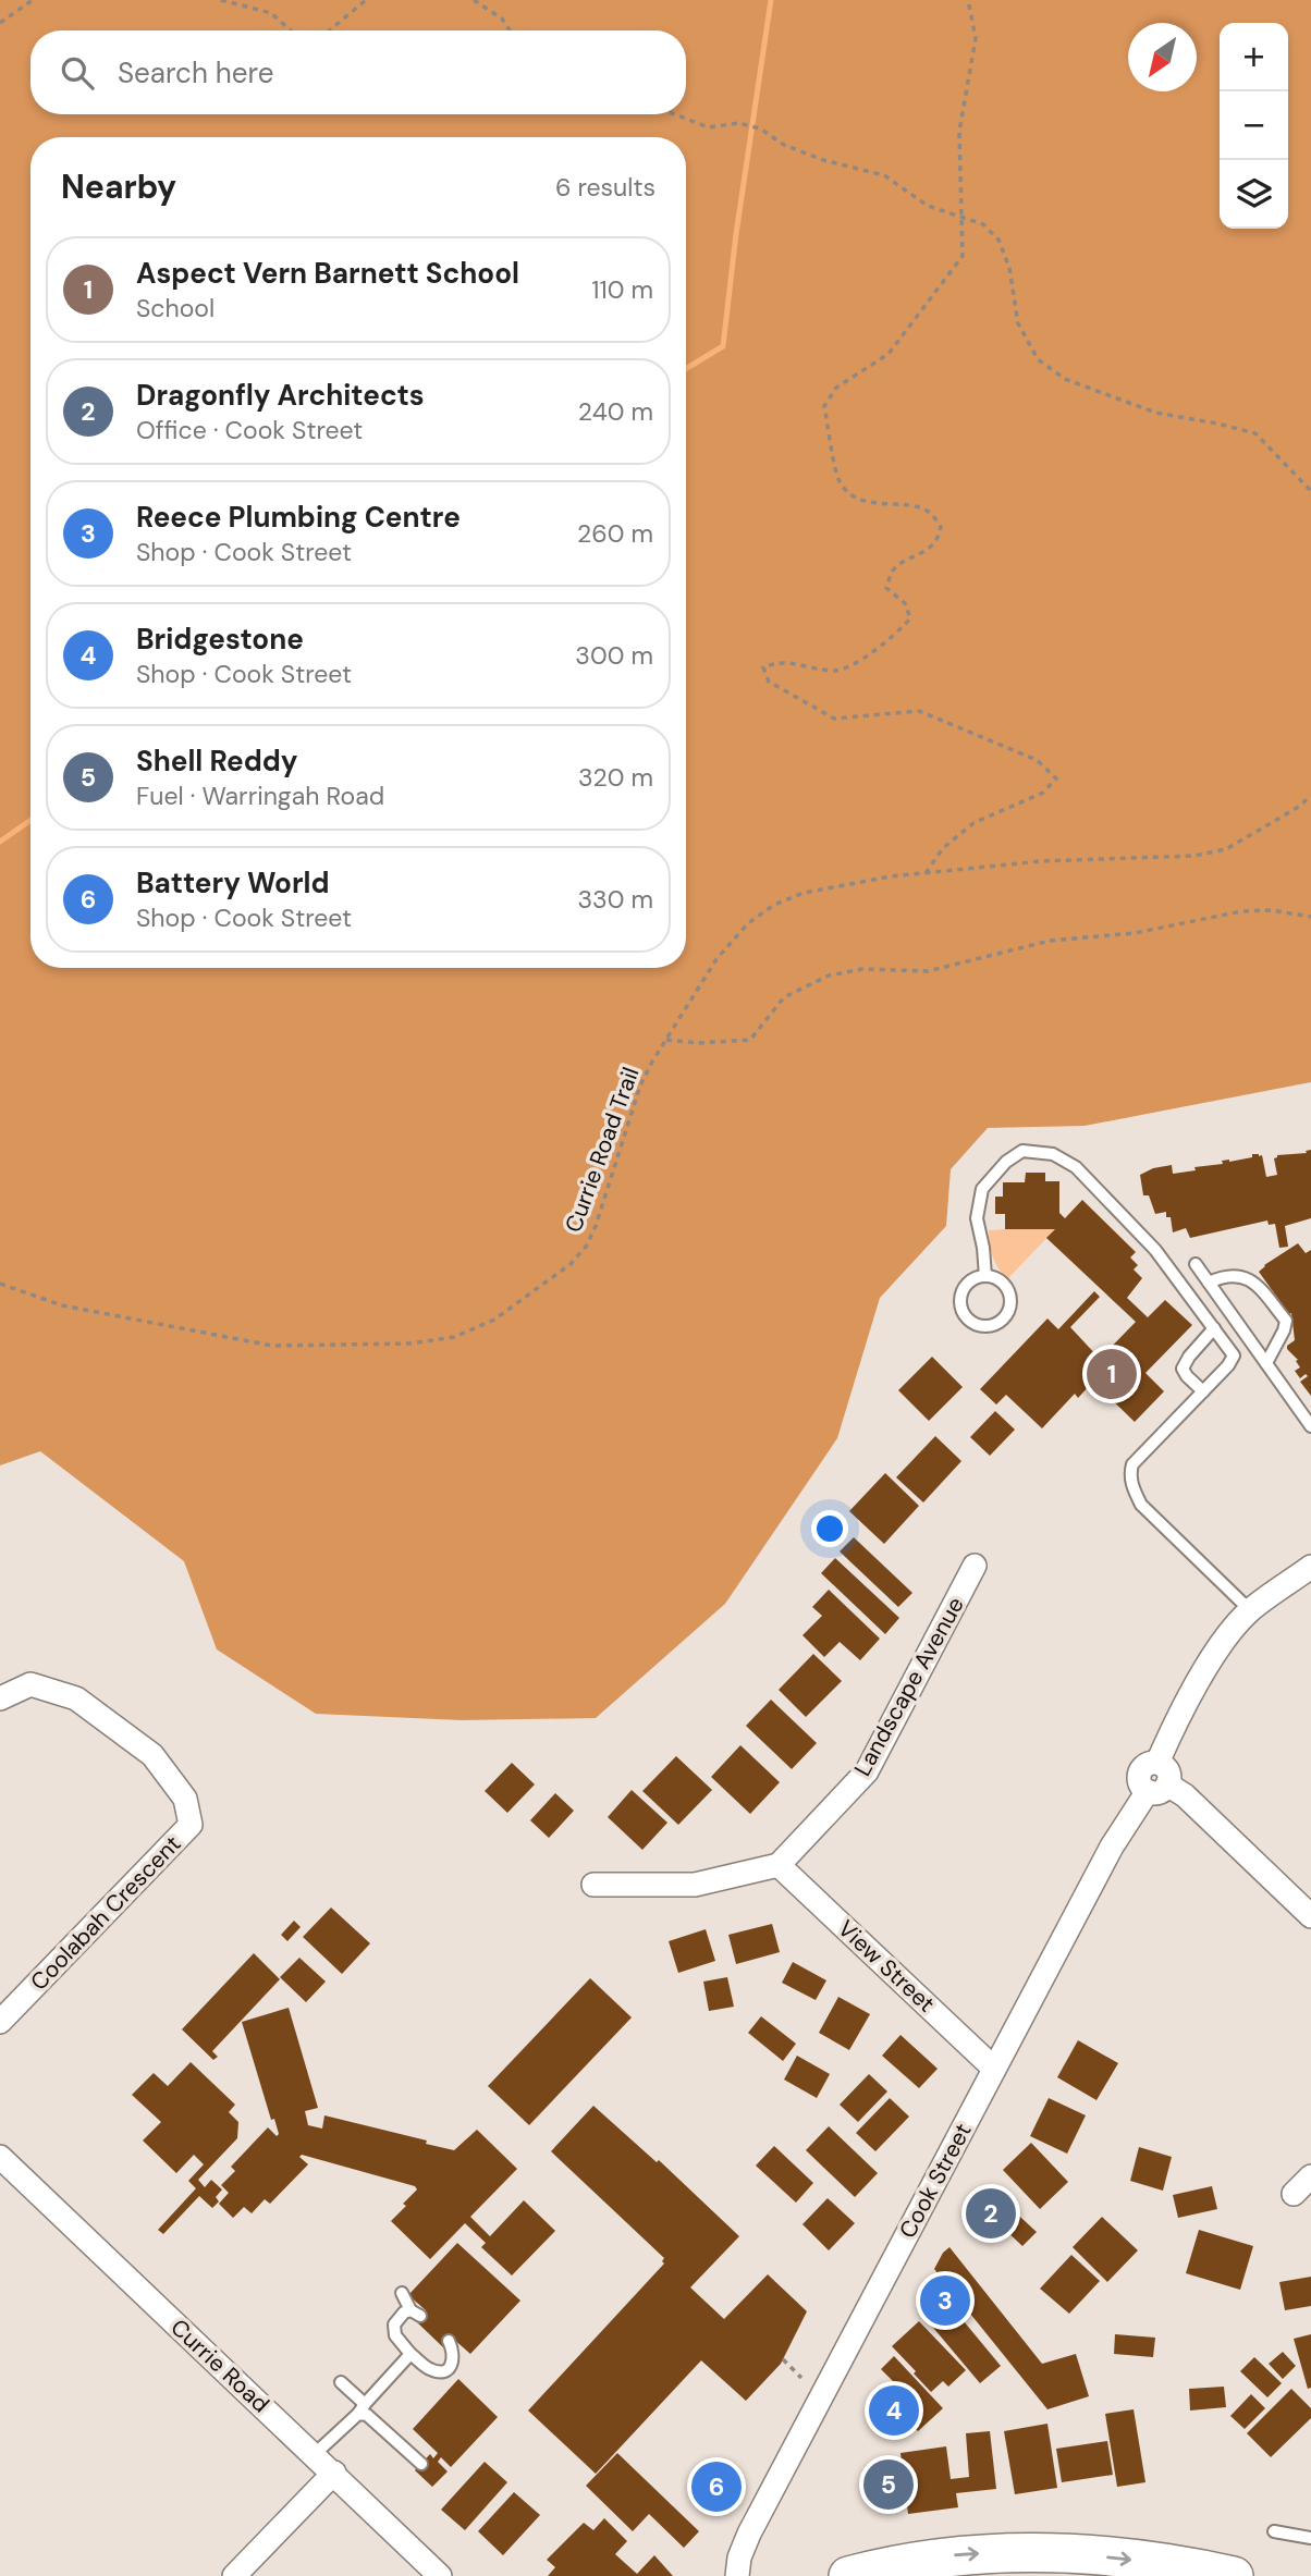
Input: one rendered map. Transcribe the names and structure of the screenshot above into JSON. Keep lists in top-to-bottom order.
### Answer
{
  "streets": {
    "street": [
      "Landscape Avenue",
      "Coolabah Crescent",
      "View Street",
      "Cook Street",
      "Currie Road"
    ],
    "path": ["Currie Road Trail"]
  },
  "crossings": [
    ["Landscape Avenue", "View Street"],
    ["View Street", "Cook Street"]
  ],
  "north": "bottom left",
  "page": {
    "map_buttons": ["+", "−"],
    "search": "Search here",
    "heading": ["Nearby", "6 results"],
    "list": [
      {
        "mark": "1",
        "name": "Aspect Vern Barnett School",
        "note": "School",
        "value": "110 m"
      },
      {
        "mark": "2",
        "name": "Dragonfly Architects",
        "note": "Office · Cook Street",
        "value": "240 m"
      },
      {
        "mark": "3",
        "name": "Reece Plumbing Centre",
        "note": "Shop · Cook Street",
        "value": "260 m"
      },
      {
        "mark": "4",
        "name": "Bridgestone",
        "note": "Shop · Cook Street",
        "value": "300 m"
      },
      {
        "mark": "5",
        "name": "Shell Reddy",
        "note": "Fuel · Warringah Road",
        "value": "320 m"
      },
      {
        "mark": "6",
        "name": "Battery World",
        "note": "Shop · Cook Street",
        "value": "330 m"
      }
    ],
    "pins": [
      "1",
      "2",
      "3",
      "4",
      "5",
      "6"
    ]
  }
}
